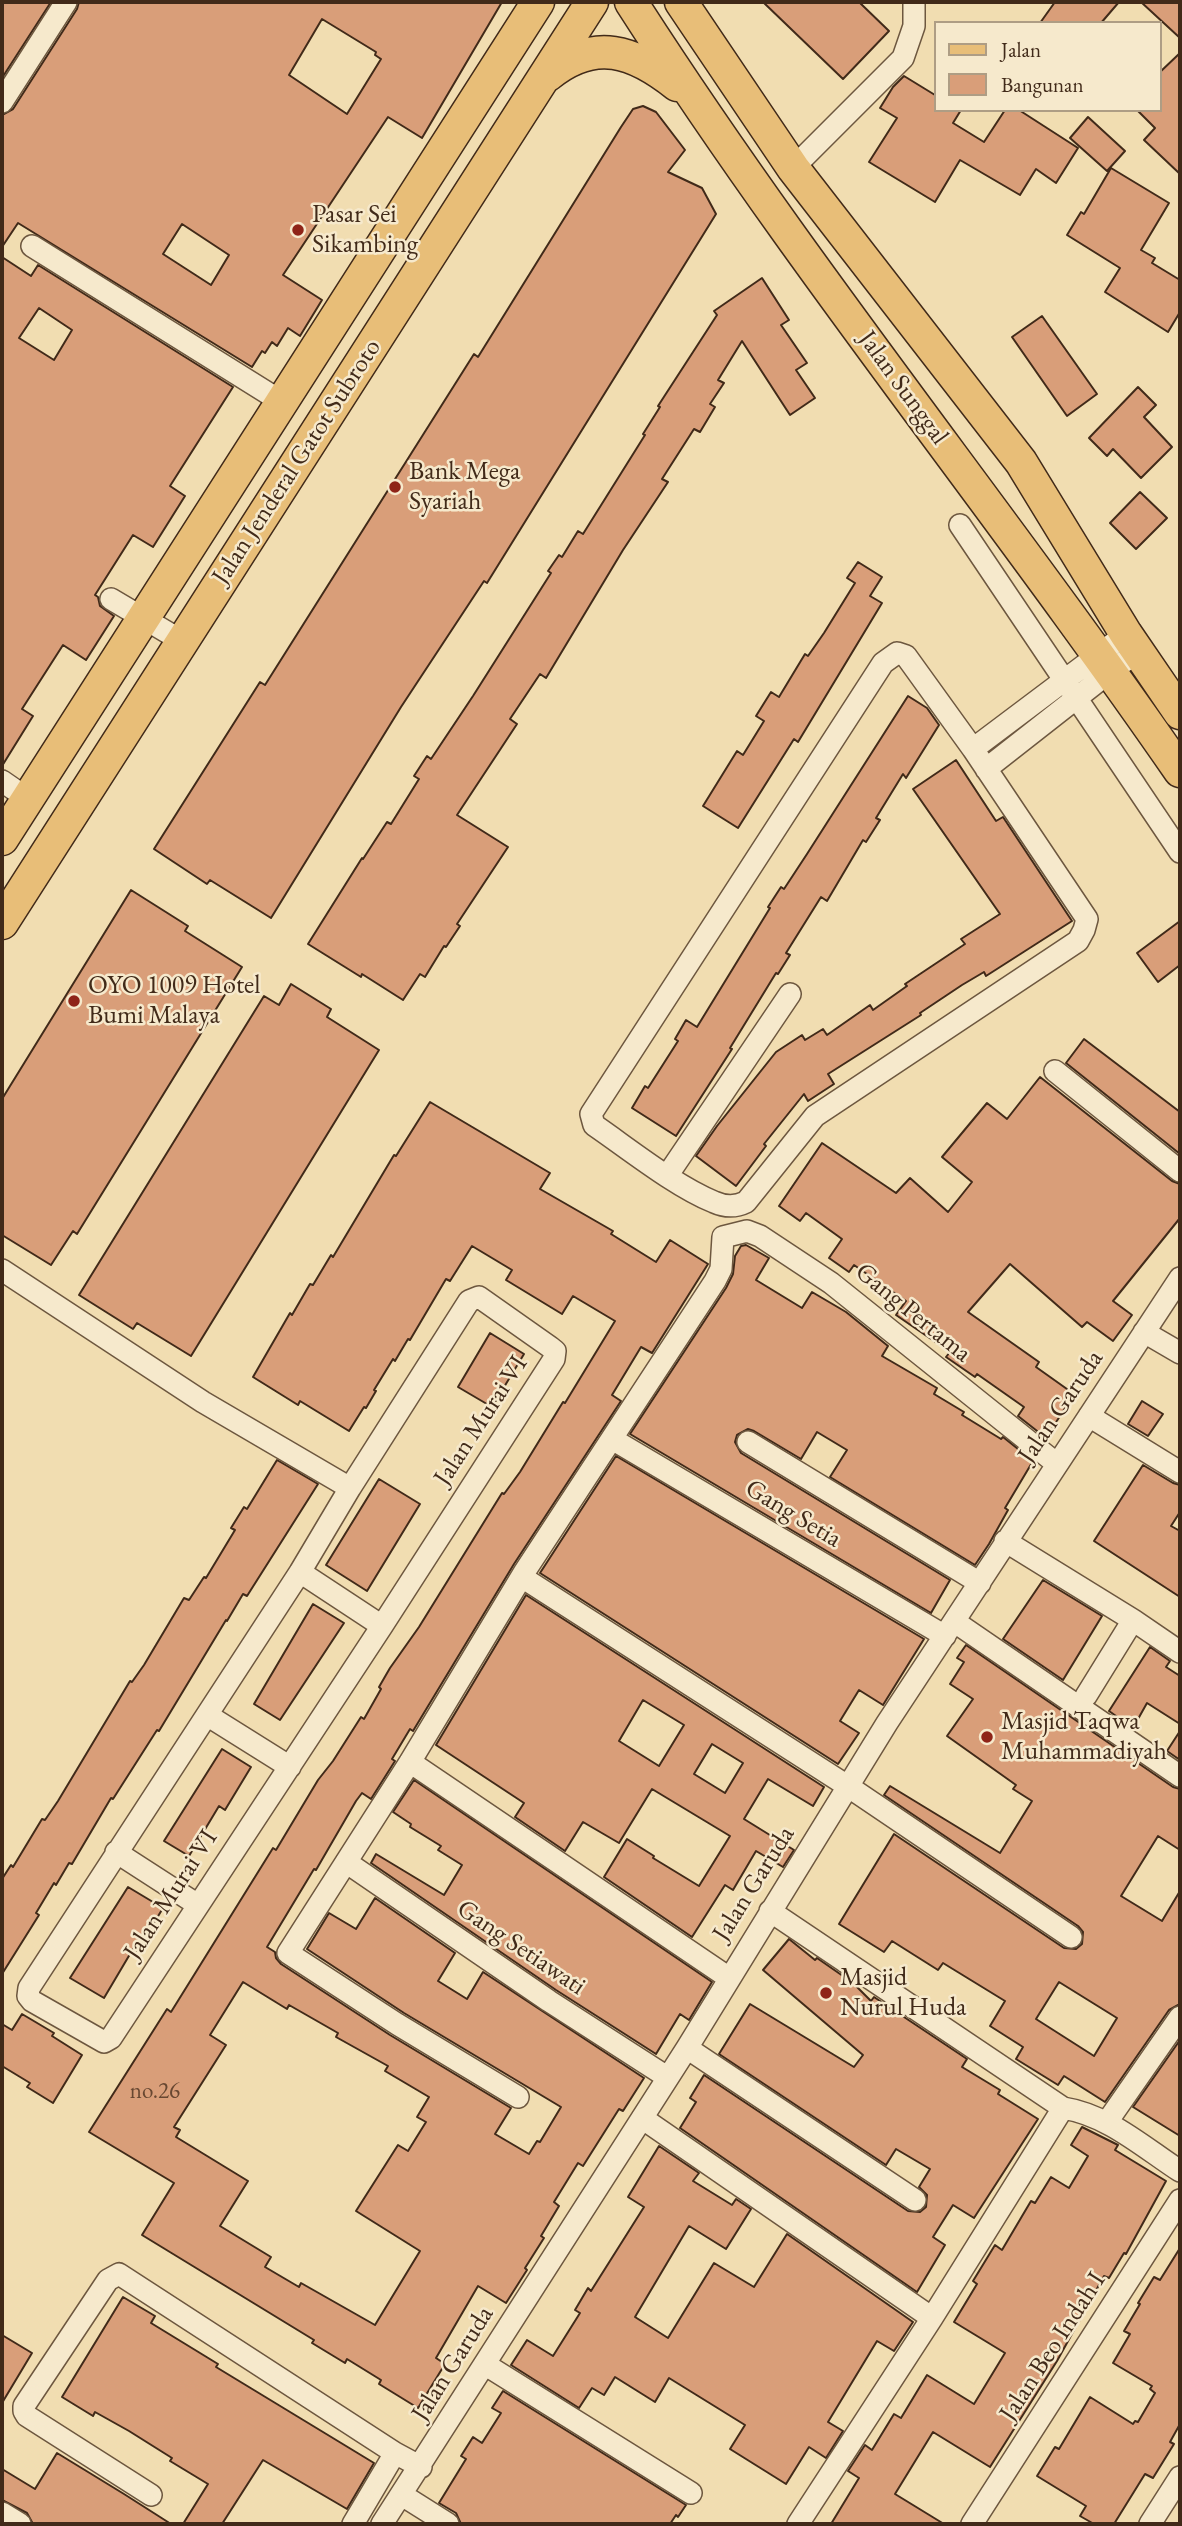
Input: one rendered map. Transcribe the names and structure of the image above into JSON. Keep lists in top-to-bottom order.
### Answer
{
  "streets": {
    "main road": ["Jalan Sunggal", "Jalan Jenderal Gatot Subroto"],
    "street": [
      "Gang Pertama",
      "Jalan Garuda",
      "Jalan Murai VI",
      "Gang Setia",
      "Gang Setiawati",
      "Jalan Beo Indah I"
    ]
  },
  "crossings": [
    ["Gang Pertama", "Jalan Garuda"],
    ["Gang Pertama", "Gang Setia"],
    ["Jalan Garuda", "Gang Setia"],
    ["Jalan Garuda", "Gang Setiawati"]
  ],
  "places": [
    "Pasar Sei Sikambing",
    "Bank Mega Syariah",
    "OYO 1009 Hotel Bumi Malaya",
    "Masjid Taqwa Muhammadiyah",
    "Masjid Nurul Huda"
  ],
  "house_numbers": ["no.26"],
  "legend": ["Jalan", "Bangunan"]
}
